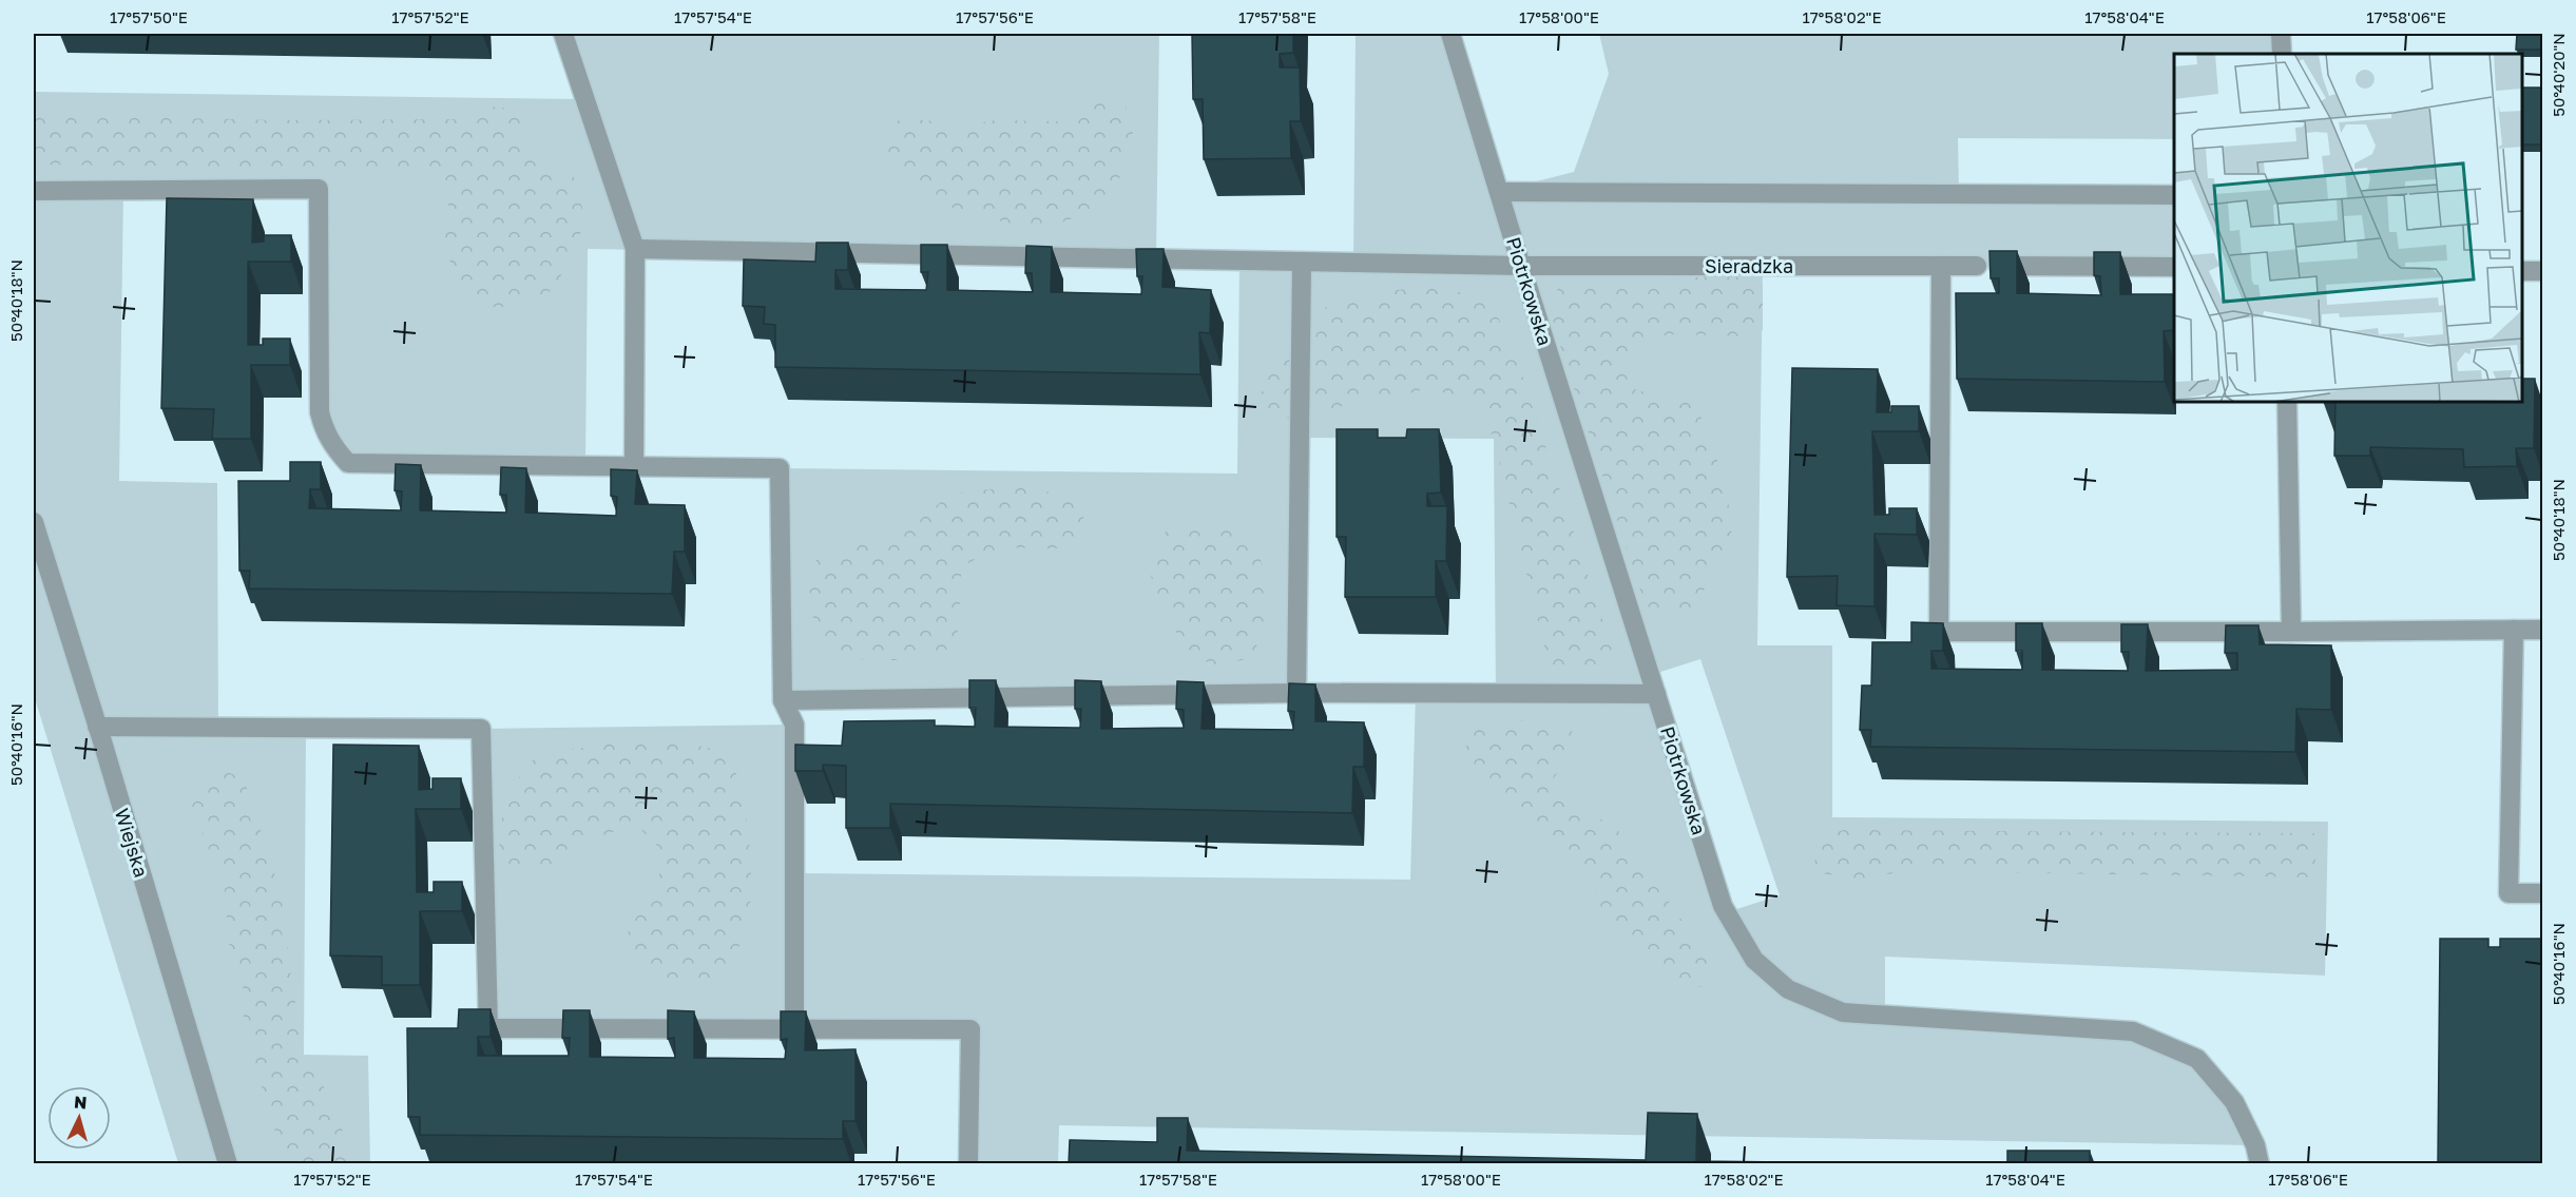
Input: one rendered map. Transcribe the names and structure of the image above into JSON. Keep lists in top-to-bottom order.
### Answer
{
  "streets": {
    "street": ["Sieradzka", "Piotrkowska", "Wiejska"]
  },
  "crossings": [
    ["Sieradzka", "Piotrkowska"]
  ],
  "north": "top",
  "coordinates": [
    "17°57'50\"E",
    "17°57'52\"E",
    "17°57'54\"E",
    "17°57'56\"E",
    "17°57'58\"E",
    "17°58'00\"E",
    "17°58'02\"E",
    "17°58'04\"E",
    "17°58'06\"E",
    "50°40'20\"N",
    "50°40'18\"N",
    "50°40'16\"N"
  ]
}
